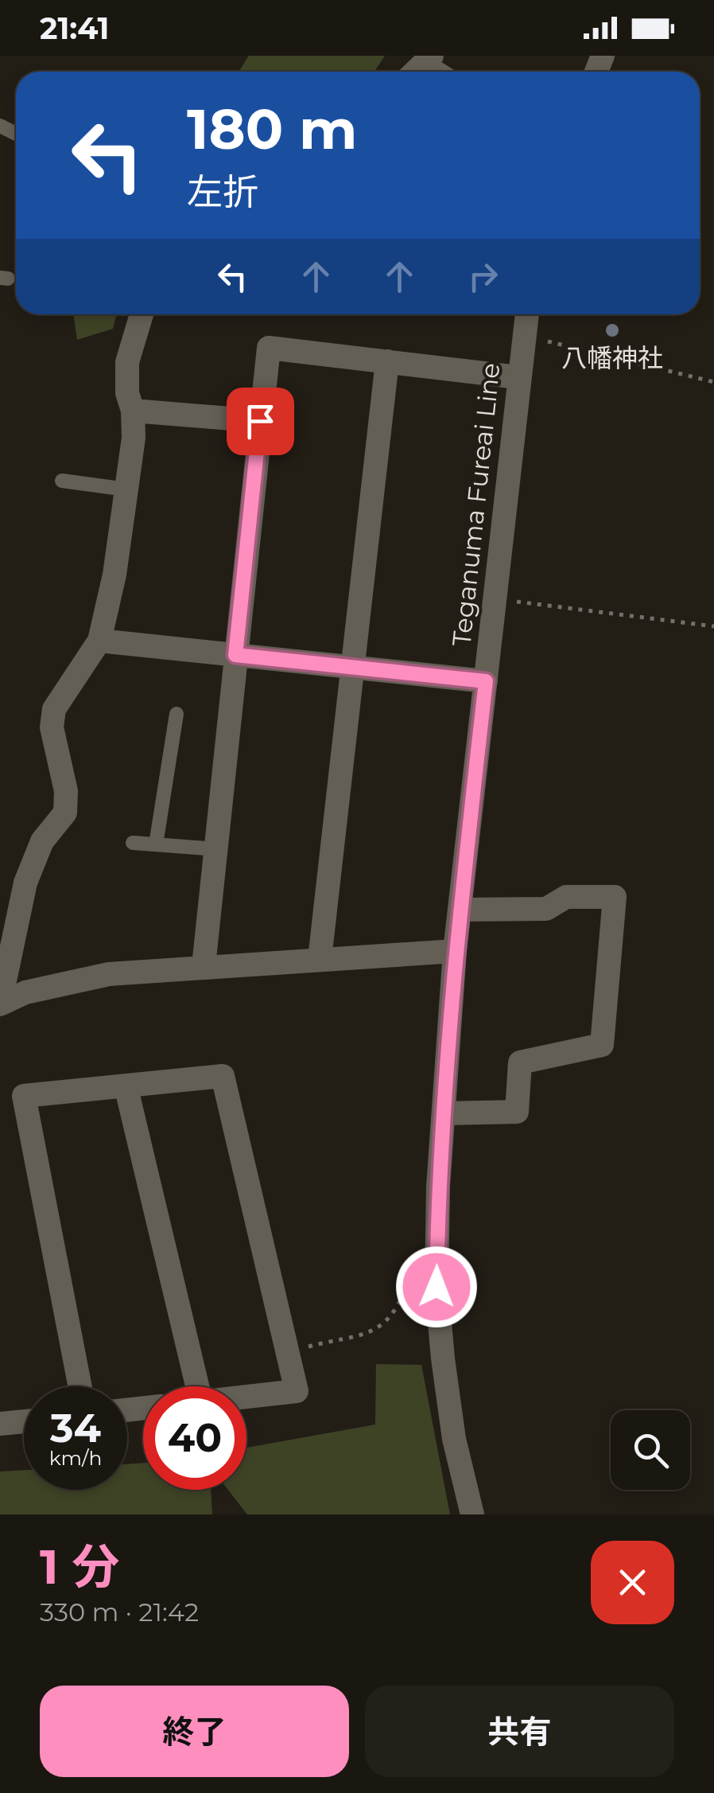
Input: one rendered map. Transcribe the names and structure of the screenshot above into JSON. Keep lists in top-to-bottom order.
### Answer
{
  "streets": {
    "street": ["Teganuma Fureai Line"]
  },
  "places": ["八幡神社"],
  "page": {
    "status": "21:41",
    "turn": ["180 m", "左折"],
    "speed": "34 km/h",
    "limit": "40",
    "heading": ["1 分", "330 m · 21:42"],
    "buttons": ["終了", "共有"]
  }
}
